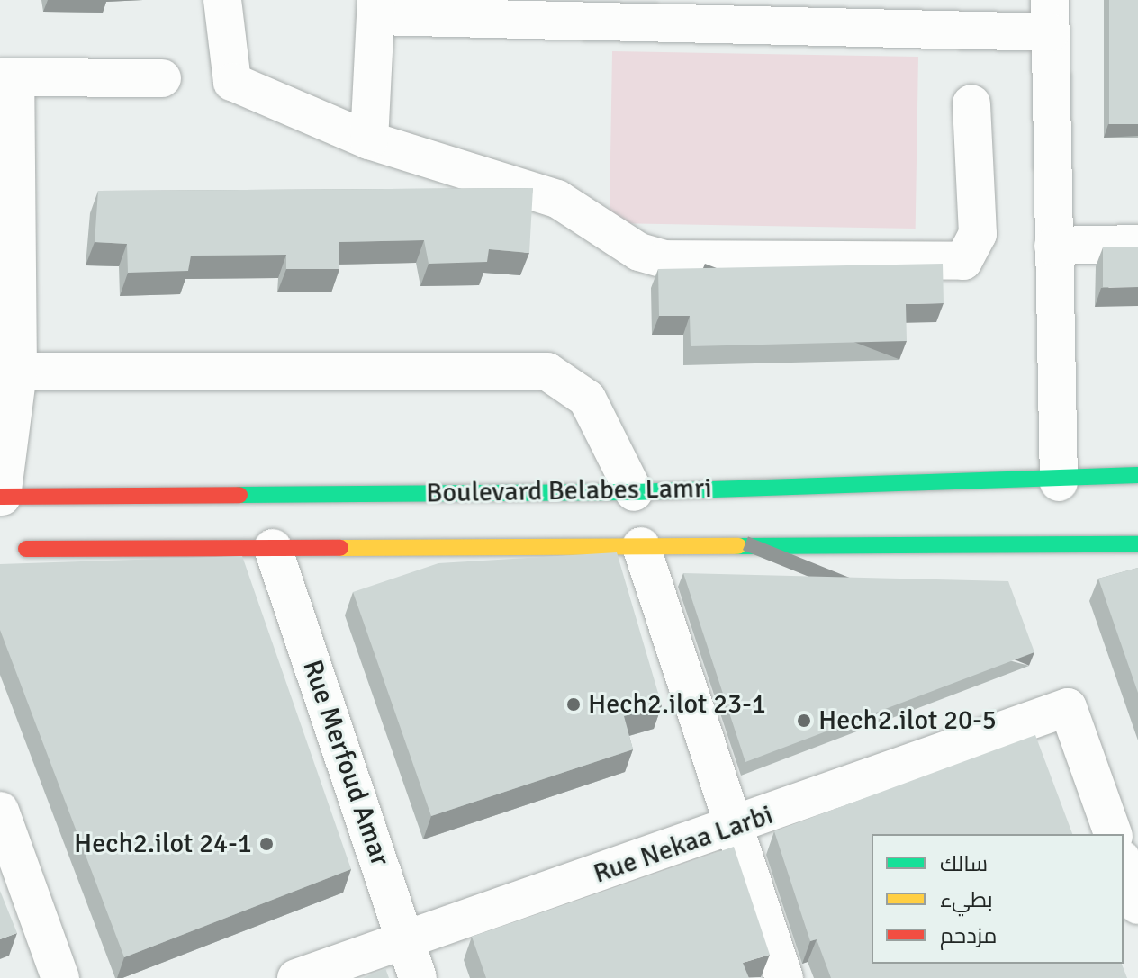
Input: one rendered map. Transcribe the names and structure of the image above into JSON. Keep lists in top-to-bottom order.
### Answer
{
  "streets": {
    "main road": ["Boulevard Belabes Lamri"],
    "street": ["Rue Merfoud Amar", "Rue Nekaa Larbi"]
  },
  "crossings": [
    ["Rue Merfoud Amar", "Rue Nekaa Larbi"]
  ],
  "places": ["Hech2.ilot 23-1", "Hech2.ilot 20-5", "Hech2.ilot 24-1"],
  "legend": ["سالك", "بطيء", "مزدحم"]
}
